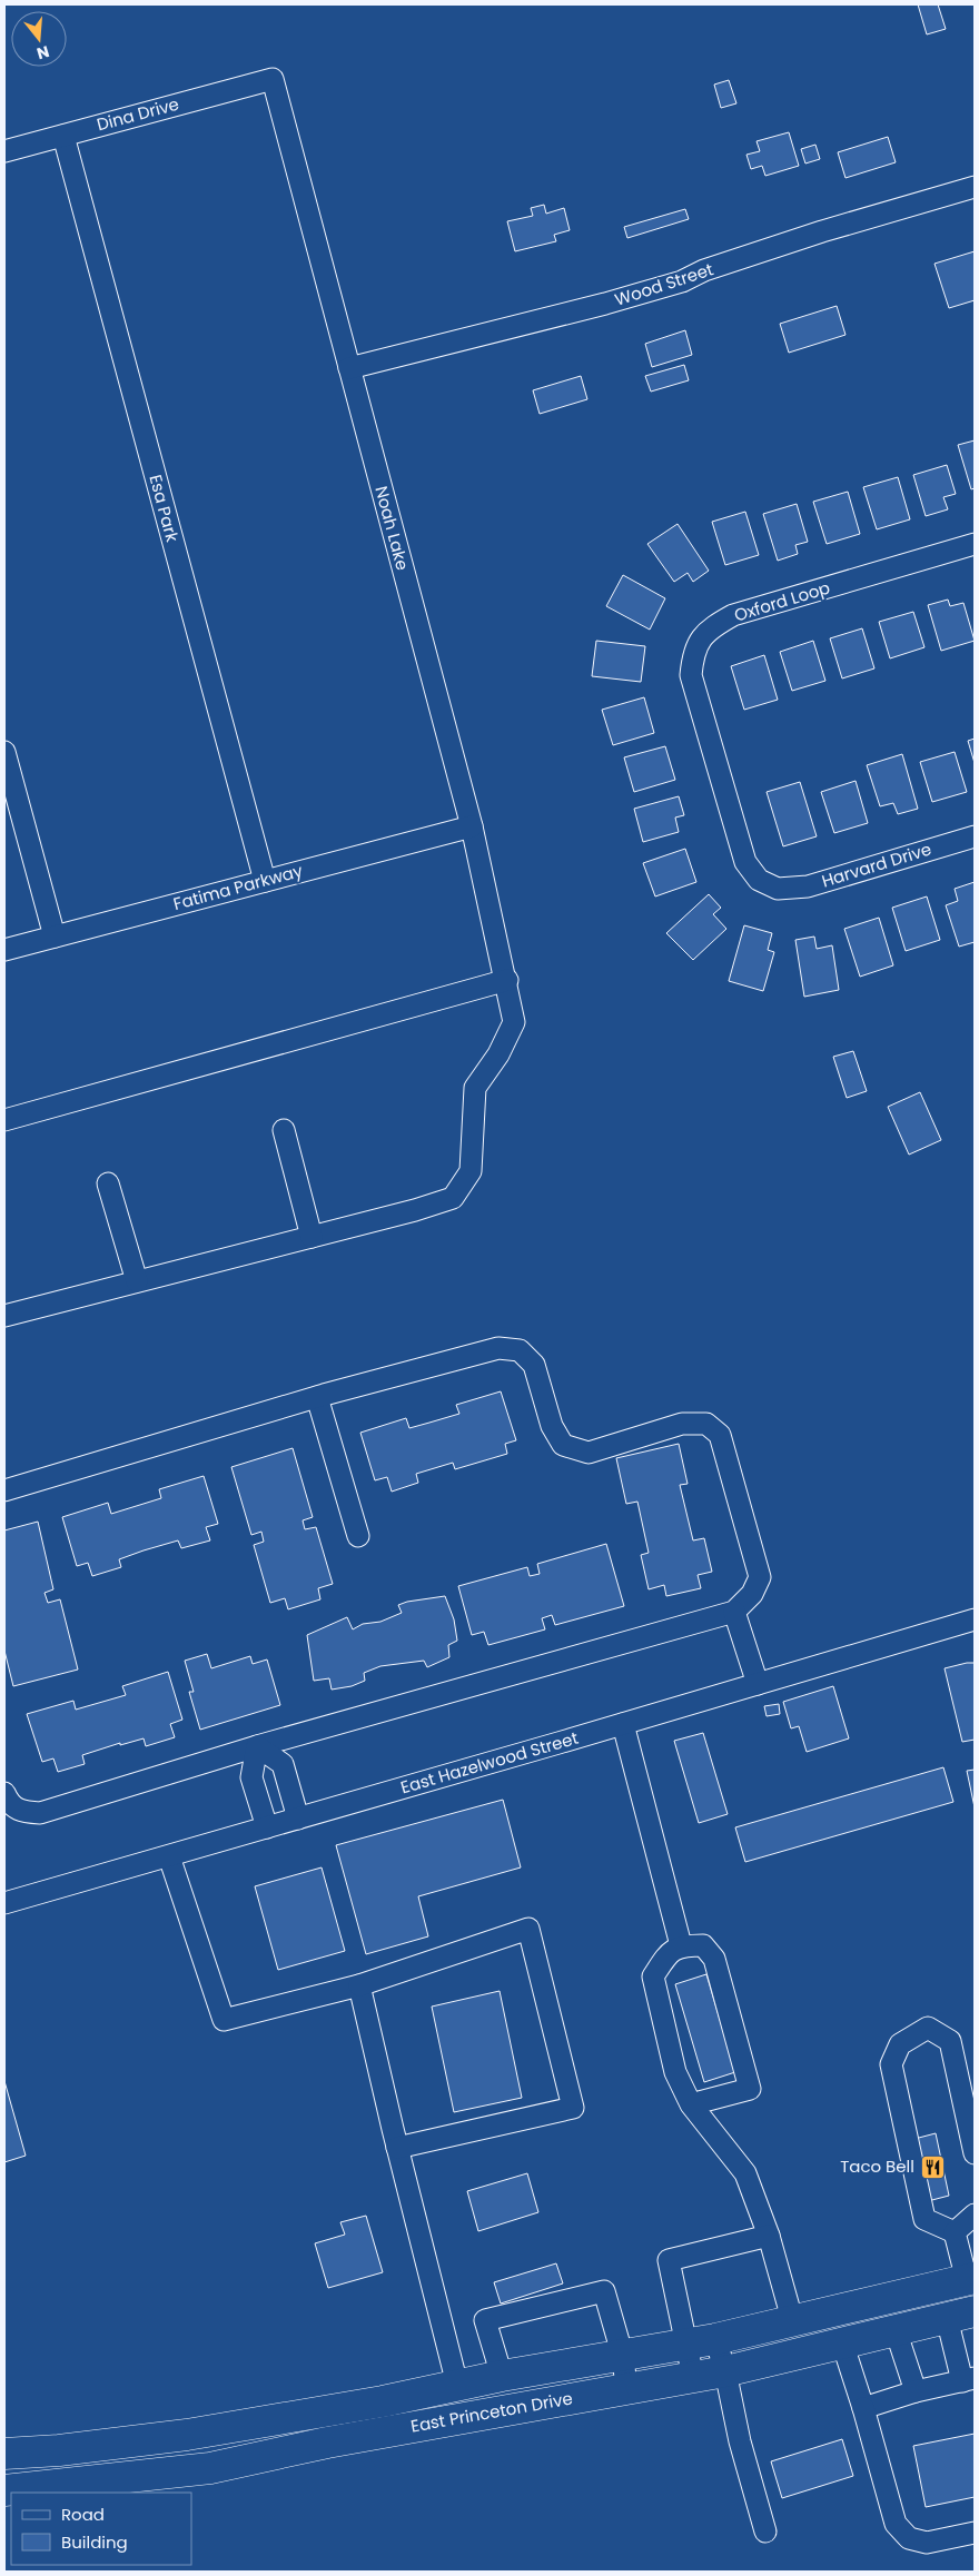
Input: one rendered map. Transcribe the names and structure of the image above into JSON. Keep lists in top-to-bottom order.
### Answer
{
  "streets": {
    "highway": ["East Princeton Drive"],
    "street": [
      "Dina Drive",
      "Wood Street",
      "Esa Park",
      "Noah Lake",
      "Oxford Loop",
      "Harvard Drive",
      "Fatima Parkway",
      "East Hazelwood Street"
    ]
  },
  "crossings": [
    ["Dina Drive", "Esa Park"],
    ["Dina Drive", "Noah Lake"],
    ["Wood Street", "Noah Lake"],
    ["Esa Park", "Fatima Parkway"],
    ["Noah Lake", "Fatima Parkway"],
    ["Oxford Loop", "Harvard Drive"]
  ],
  "places": {
    "restaurant": ["Taco Bell"]
  },
  "legend": ["Road", "Building"],
  "north": "bottom"
}
